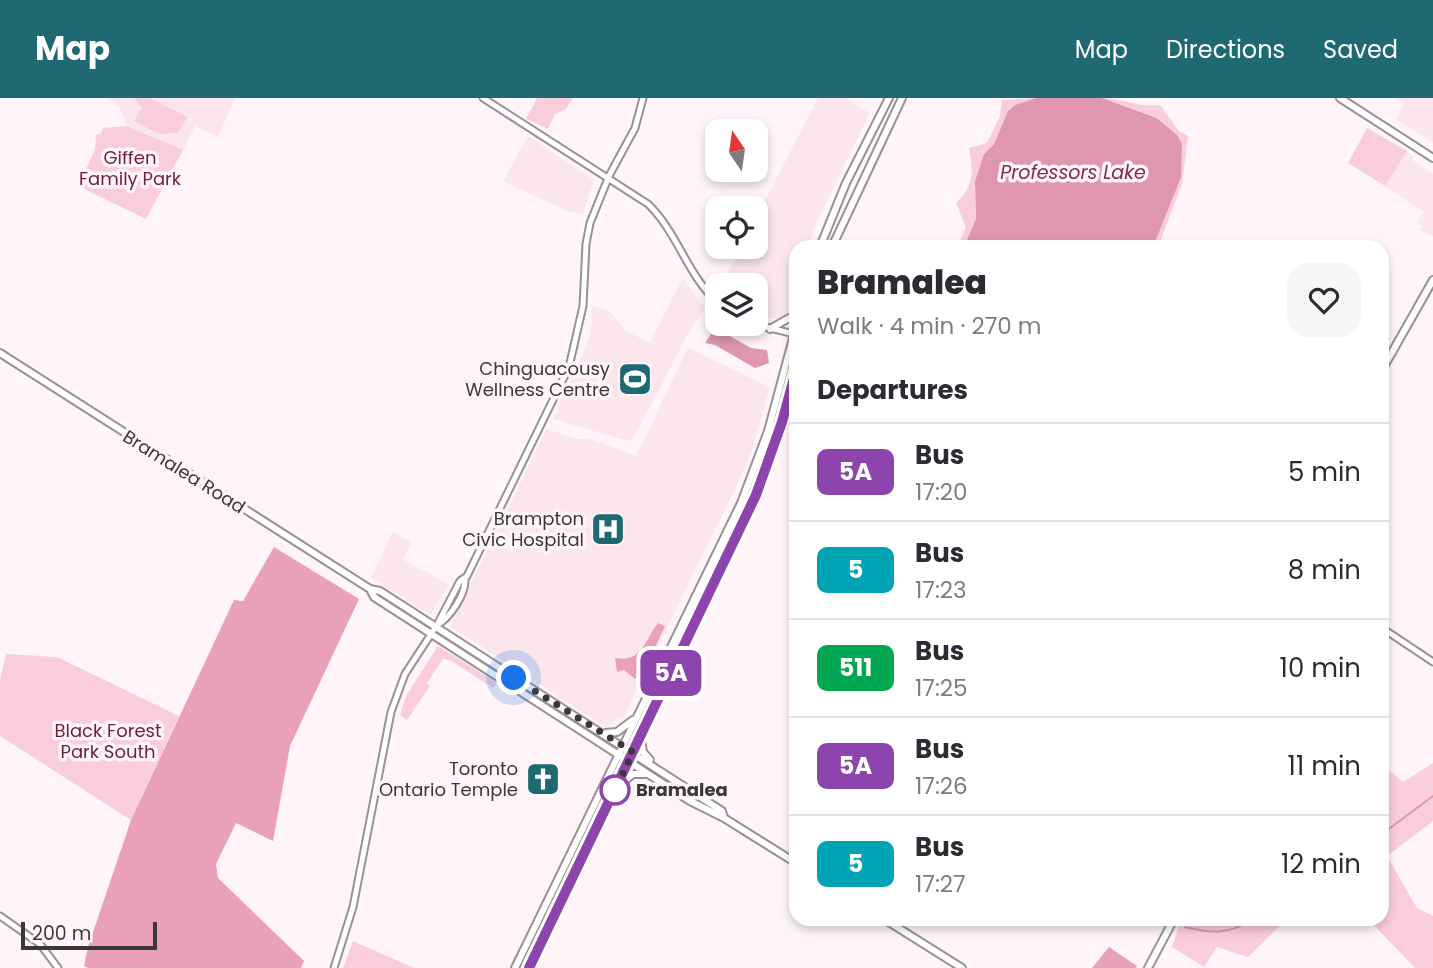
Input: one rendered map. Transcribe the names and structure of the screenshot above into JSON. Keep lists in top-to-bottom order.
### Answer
{
  "streets": {
    "main road": ["Bramalea Road"]
  },
  "water": ["Professors Lake"],
  "parks": ["Giffen Family Park", "Black Forest Park South"],
  "places": {
    "sports": ["Chinguacousy Wellness Centre"],
    "hospital": ["Brampton Civic Hospital"],
    "church": ["Toronto Ontario Temple"],
    "other": ["Bramalea"]
  },
  "lines": ["bus line 5A"],
  "scale_bar": "200 m",
  "north": "top",
  "page": {
    "header": "Map",
    "nav": ["Map", "Directions", "Saved"],
    "on_map": "5A",
    "heading": [
      ["Bramalea", "Walk · 4 min · 270 m"],
      "Departures"
    ],
    "list": [
      {
        "mark": "5A",
        "name": "Bus",
        "note": "17:20",
        "value": "5 min"
      },
      {
        "mark": "5",
        "name": "Bus",
        "note": "17:23",
        "value": "8 min"
      },
      {
        "mark": "511",
        "name": "Bus",
        "note": "17:25",
        "value": "10 min"
      },
      {
        "mark": "5A",
        "name": "Bus",
        "note": "17:26",
        "value": "11 min"
      },
      {
        "mark": "5",
        "name": "Bus",
        "note": "17:27",
        "value": "12 min"
      }
    ],
    "scale": "200 m"
  }
}
